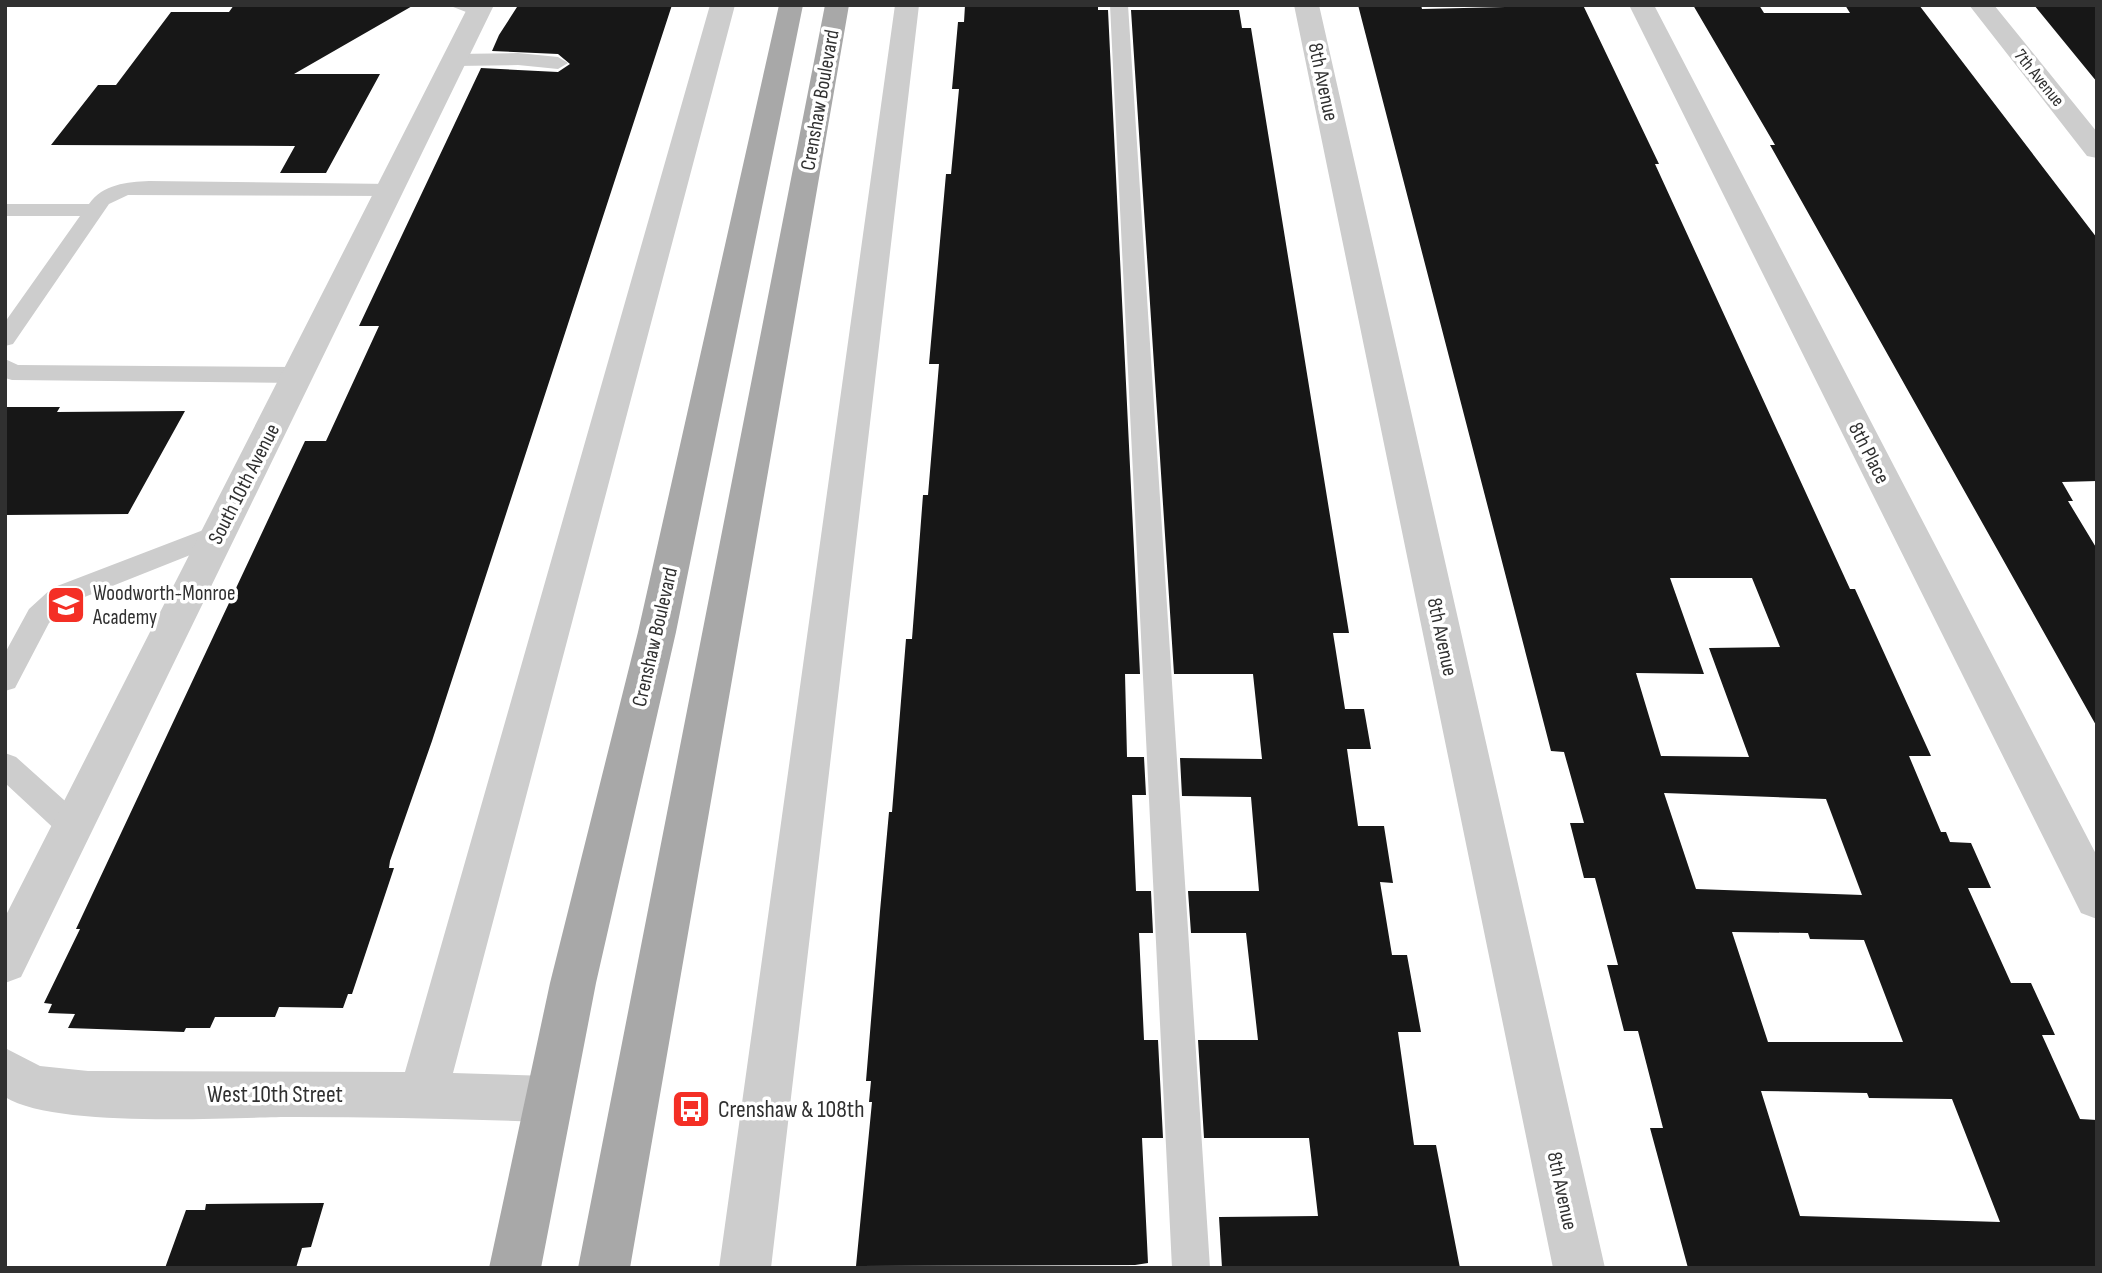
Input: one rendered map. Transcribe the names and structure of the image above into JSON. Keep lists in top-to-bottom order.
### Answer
{
  "streets": {
    "main road": ["Crenshaw Boulevard"],
    "street": [
      "7th Avenue",
      "8th Avenue",
      "8th Place",
      "South 10th Avenue",
      "West 10th Street"
    ]
  },
  "crossings": [
    ["Crenshaw Boulevard", "West 10th Street"]
  ],
  "places": {
    "school or university": ["Woodworth-Monroe Academy"],
    "bus stop": ["Crenshaw & 108th"]
  }
}
